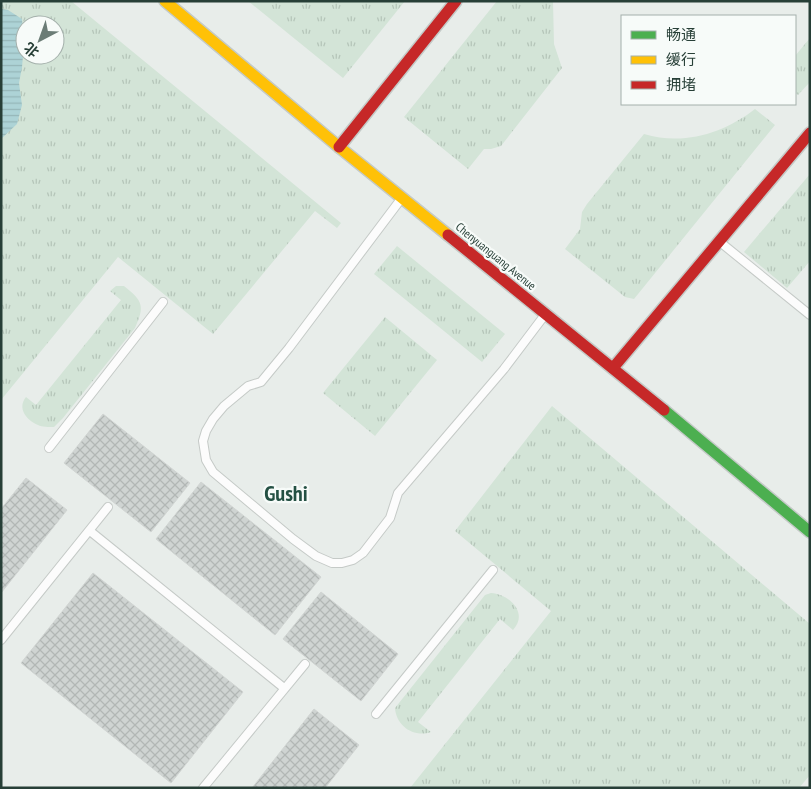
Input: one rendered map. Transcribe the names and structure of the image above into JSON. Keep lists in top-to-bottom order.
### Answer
{
  "streets": {
    "main road": ["Chenyuanguang Avenue"]
  },
  "districts": ["Gushi"],
  "legend": ["畅通", "缓行", "拥堵"],
  "north": "bottom left"
}
